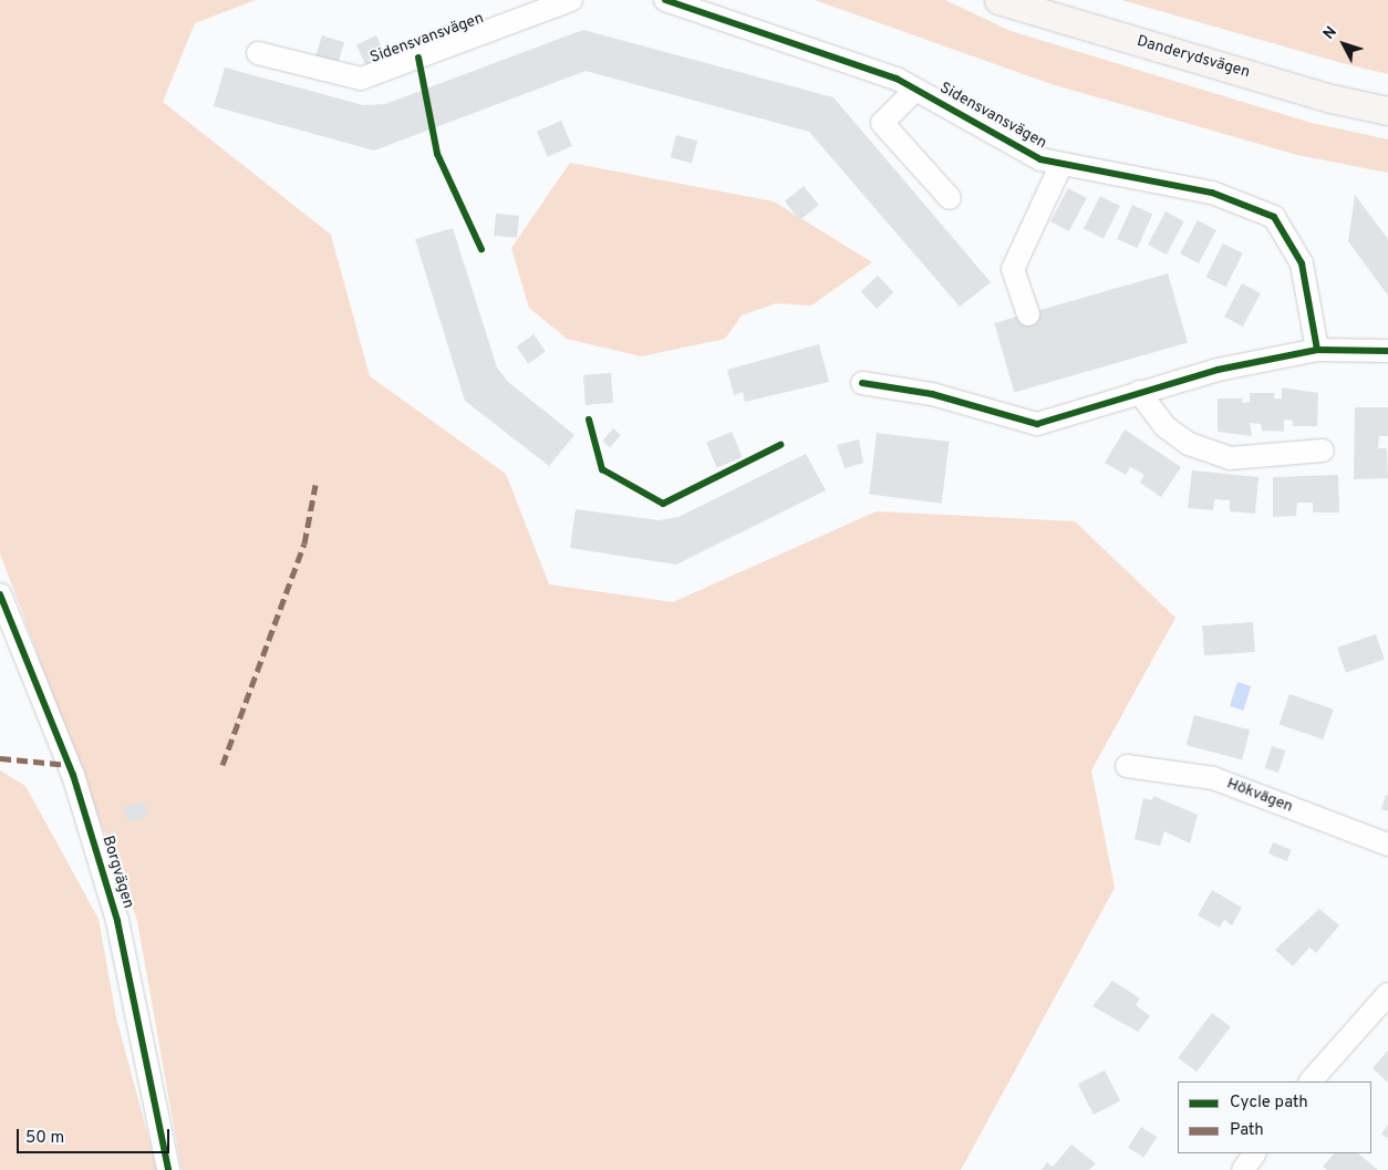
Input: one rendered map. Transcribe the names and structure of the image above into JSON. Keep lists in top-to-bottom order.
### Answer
{
  "streets": {
    "main road": ["Danderydsvägen"],
    "street": ["Sidensvansvägen", "Hökvägen", "Borgvägen"]
  },
  "legend": ["Cycle path", "Path"],
  "scale_bar": "50 m",
  "north": "top left"
}
